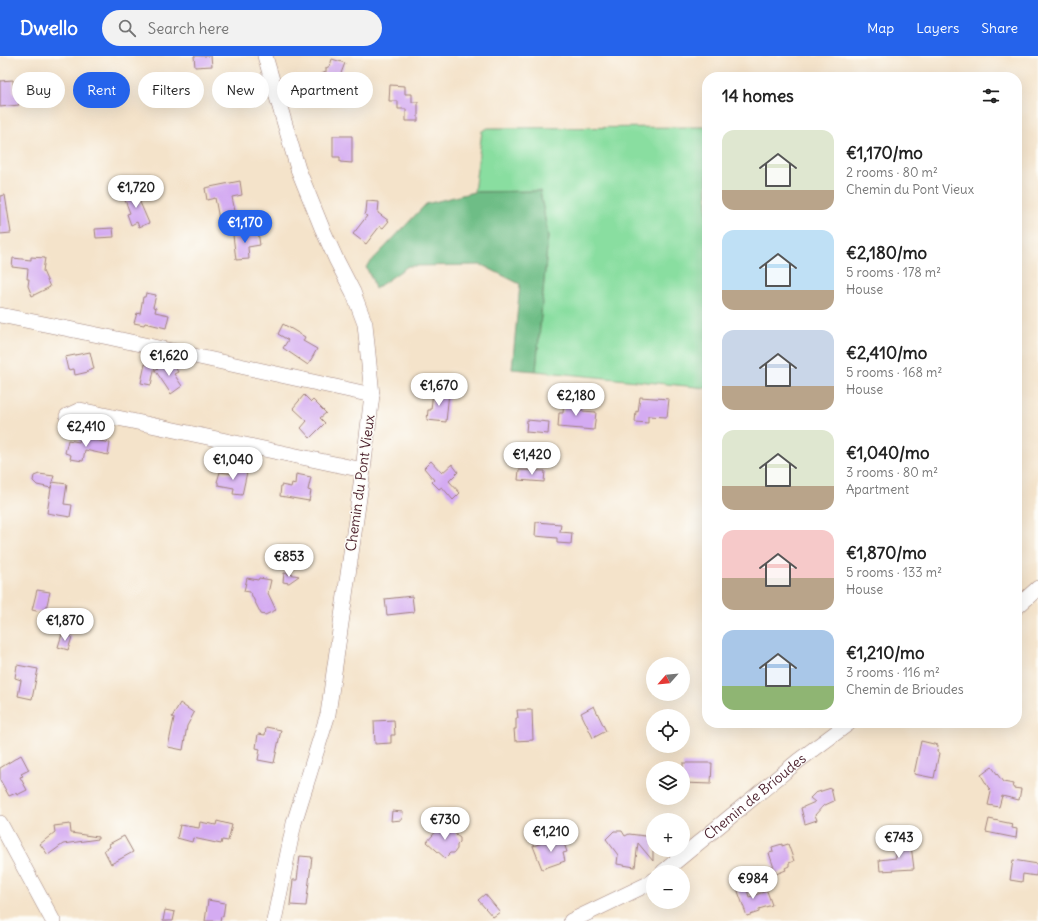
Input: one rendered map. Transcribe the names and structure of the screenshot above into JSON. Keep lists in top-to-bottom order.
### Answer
{
  "streets": {
    "street": ["Chemin du Pont Vieux", "Chemin de Brioudes"]
  },
  "north": "bottom left",
  "page": {
    "header": "Dwello",
    "search": "Search here",
    "nav": ["Map", "Layers", "Share"],
    "chip": [
      "Buy",
      "Rent",
      "Filters",
      "New",
      "Apartment"
    ],
    "heading": "14 homes",
    "list": [
      {
        "name": "€1,170/mo",
        "note": "2 rooms · 80 m² · Chemin du Pont Vieux"
      },
      {
        "name": "€2,180/mo",
        "note": "5 rooms · 178 m² · House"
      },
      {
        "name": "€2,410/mo",
        "note": "5 rooms · 168 m² · House"
      },
      {
        "name": "€1,040/mo",
        "note": "3 rooms · 80 m² · Apartment"
      },
      {
        "name": "€1,870/mo",
        "note": "5 rooms · 133 m² · House"
      },
      {
        "name": "€1,210/mo",
        "note": "3 rooms · 116 m² · Chemin de Brioudes"
      }
    ],
    "price": [
      "€1,720",
      "€1,170",
      "€1,620",
      "€1,670",
      "€2,180",
      "€2,410",
      "€1,420",
      "€1,040",
      "€853",
      "€1,870",
      "€730",
      "€1,210",
      "€743",
      "€984"
    ],
    "map_buttons": ["+", "−"]
  }
}
